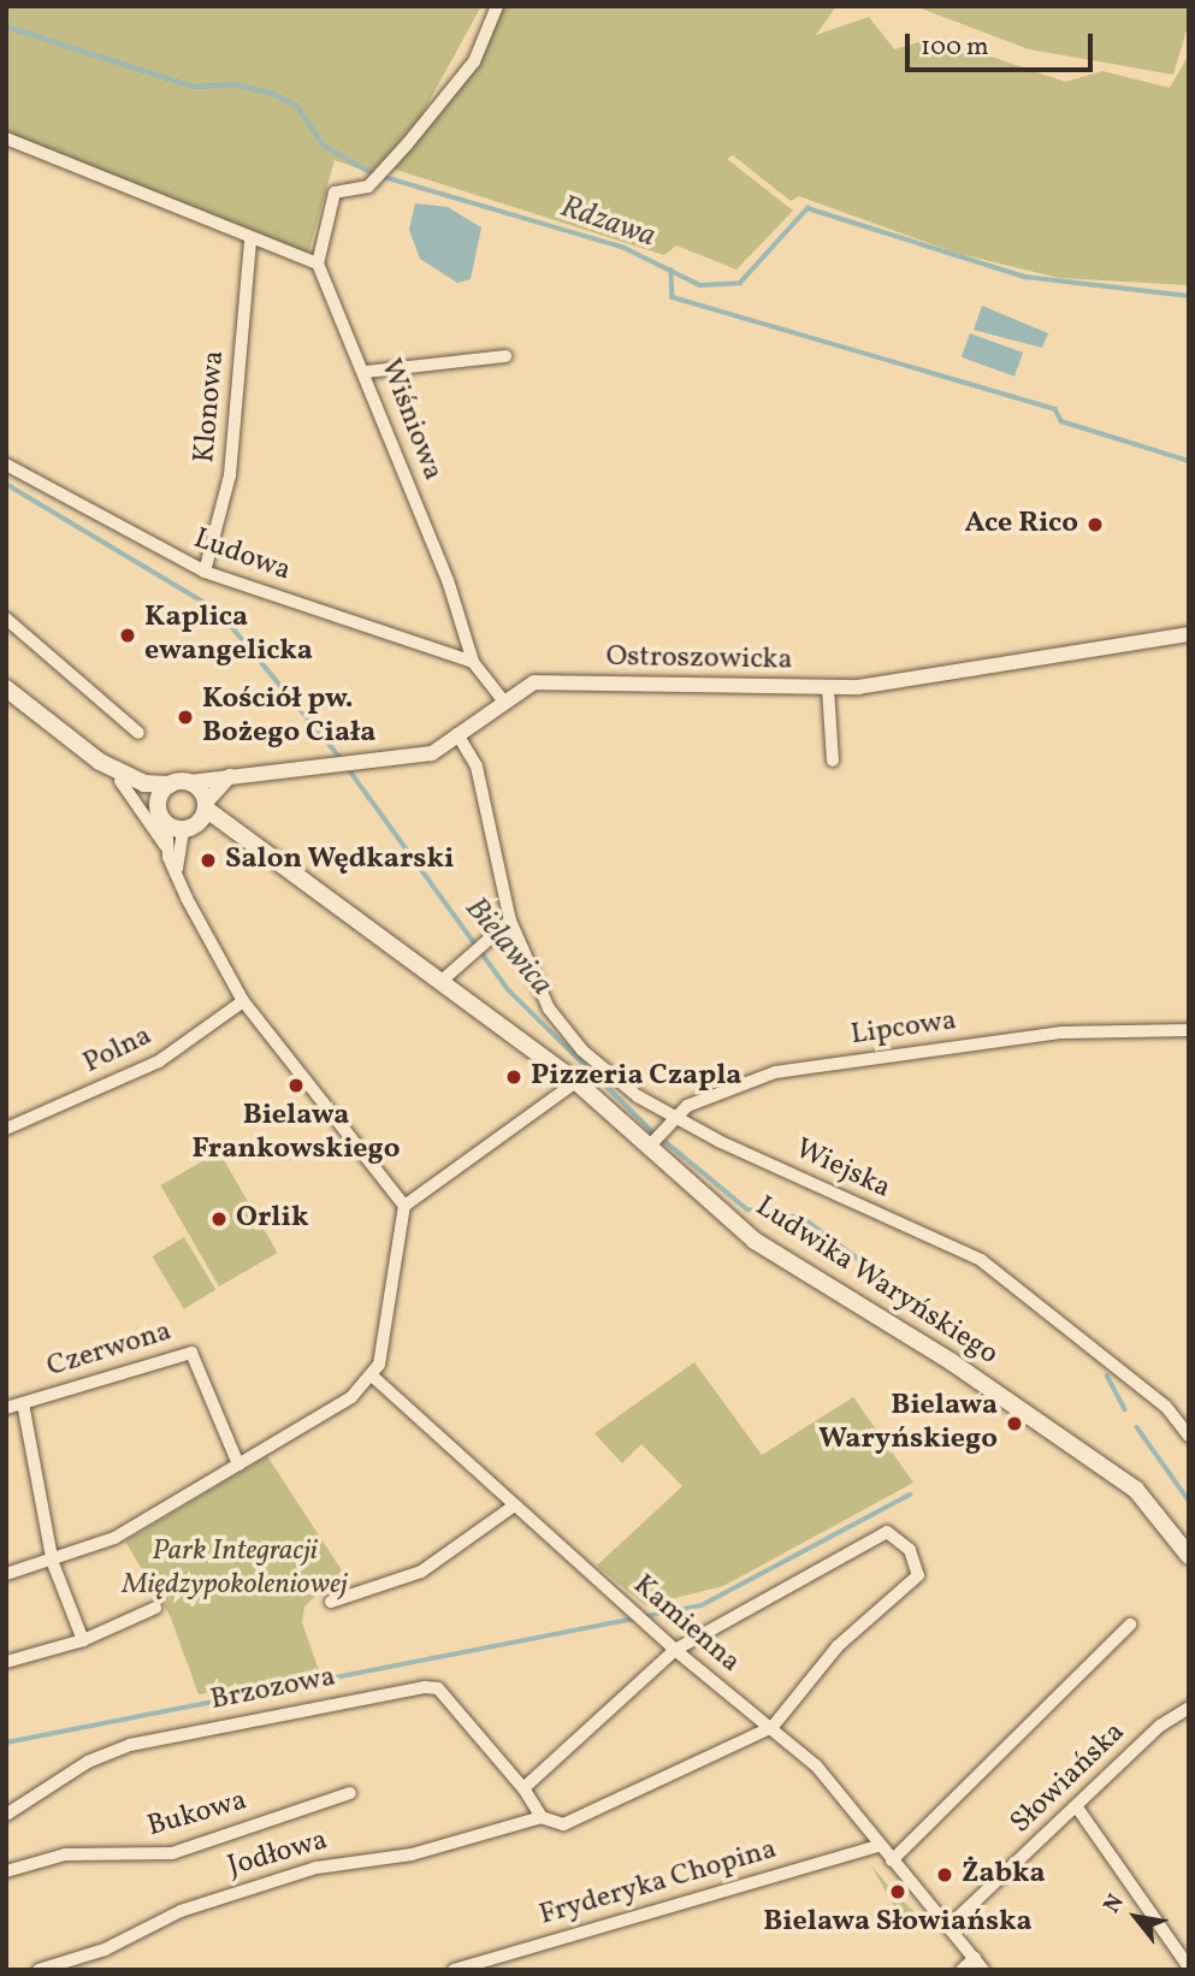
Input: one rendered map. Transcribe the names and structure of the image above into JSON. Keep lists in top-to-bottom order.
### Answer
{
  "streets": {
    "main road": ["Ludwika Waryńskiego"],
    "street": [
      "Klonowa",
      "Wiśniowa",
      "Ludowa",
      "Ostroszowicka",
      "Lipcowa",
      "Polna",
      "Wiejska",
      "Czerwona",
      "Kamienna",
      "Brzozowa",
      "Słowiańska",
      "Bukowa",
      "Jodłowa",
      "Fryderyka Chopina"
    ]
  },
  "crossings": [
    ["Klonowa", "Ludowa"],
    ["Wiśniowa", "Ludowa"],
    ["Wiśniowa", "Ostroszowicka"],
    ["Ostroszowicka", "Wiejska"],
    ["Ostroszowicka", "Ludwika Waryńskiego"],
    ["Lipcowa", "Wiejska"],
    ["Lipcowa", "Ludwika Waryńskiego"],
    ["Kamienna", "Słowiańska"],
    ["Kamienna", "Jodłowa"],
    ["Kamienna", "Fryderyka Chopina"],
    ["Brzozowa", "Jodłowa"]
  ],
  "water": ["Rdzawa", "Bielawica"],
  "parks": ["Park Integracji Międzypokoleniowej"],
  "places": [
    "Ace Rico",
    "Kaplica ewangelicka",
    "Kościół pw. Bożego Ciała",
    "Salon Wędkarski",
    "Pizzeria Czapla",
    "Bielawa Frankowskiego",
    "Orlik",
    "Bielawa Waryńskiego",
    "Żabka",
    "Bielawa Słowiańska"
  ],
  "scale_bar": "100 m",
  "north": "top left"
}
